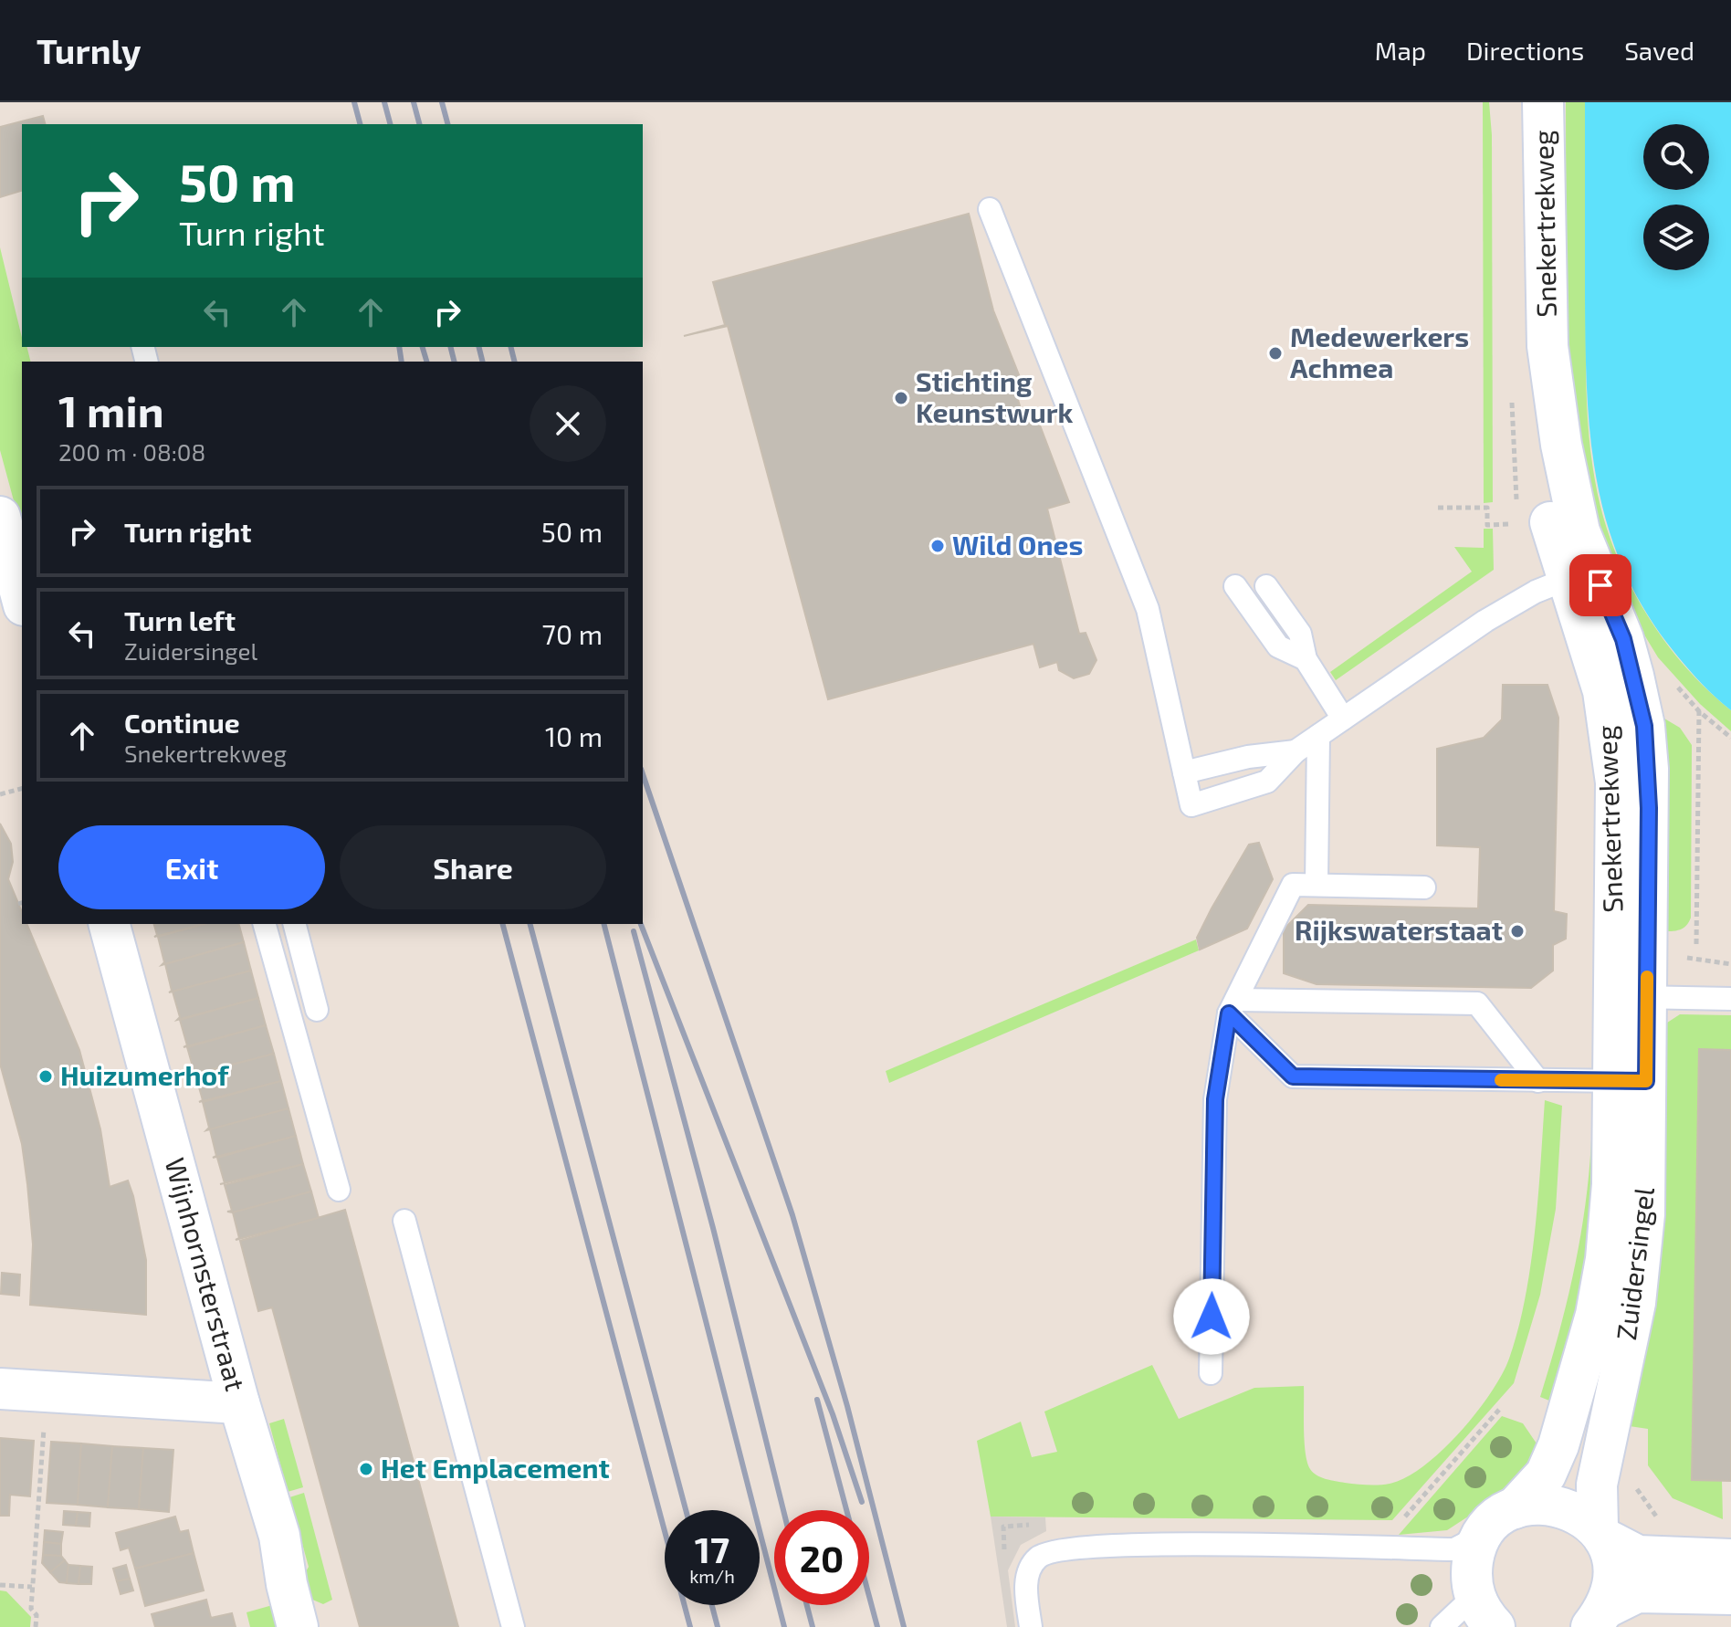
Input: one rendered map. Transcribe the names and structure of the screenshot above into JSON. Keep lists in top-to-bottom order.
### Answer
{
  "streets": {
    "main road": ["Snekertrekweg", "Zuidersingel", "Wijnhornsterstraat"]
  },
  "crossings": [
    ["Snekertrekweg", "Zuidersingel"]
  ],
  "places": [
    "Medewerkers Achmea",
    "Stichting Keunstwurk",
    "Wild Ones",
    "Rijkswaterstaat",
    "Huizumerhof",
    "Het Emplacement"
  ],
  "page": {
    "header": "Turnly",
    "nav": ["Map", "Directions", "Saved"],
    "turn": ["50 m", "Turn right"],
    "heading": ["1 min", "200 m · 08:08"],
    "list": [
      {
        "name": "Turn right",
        "value": "50 m"
      },
      {
        "name": "Turn left",
        "note": "Zuidersingel",
        "value": "70 m"
      },
      {
        "name": "Continue",
        "note": "Snekertrekweg",
        "value": "10 m"
      }
    ],
    "buttons": ["Exit", "Share"],
    "speed": "17 km/h",
    "limit": "20"
  }
}
